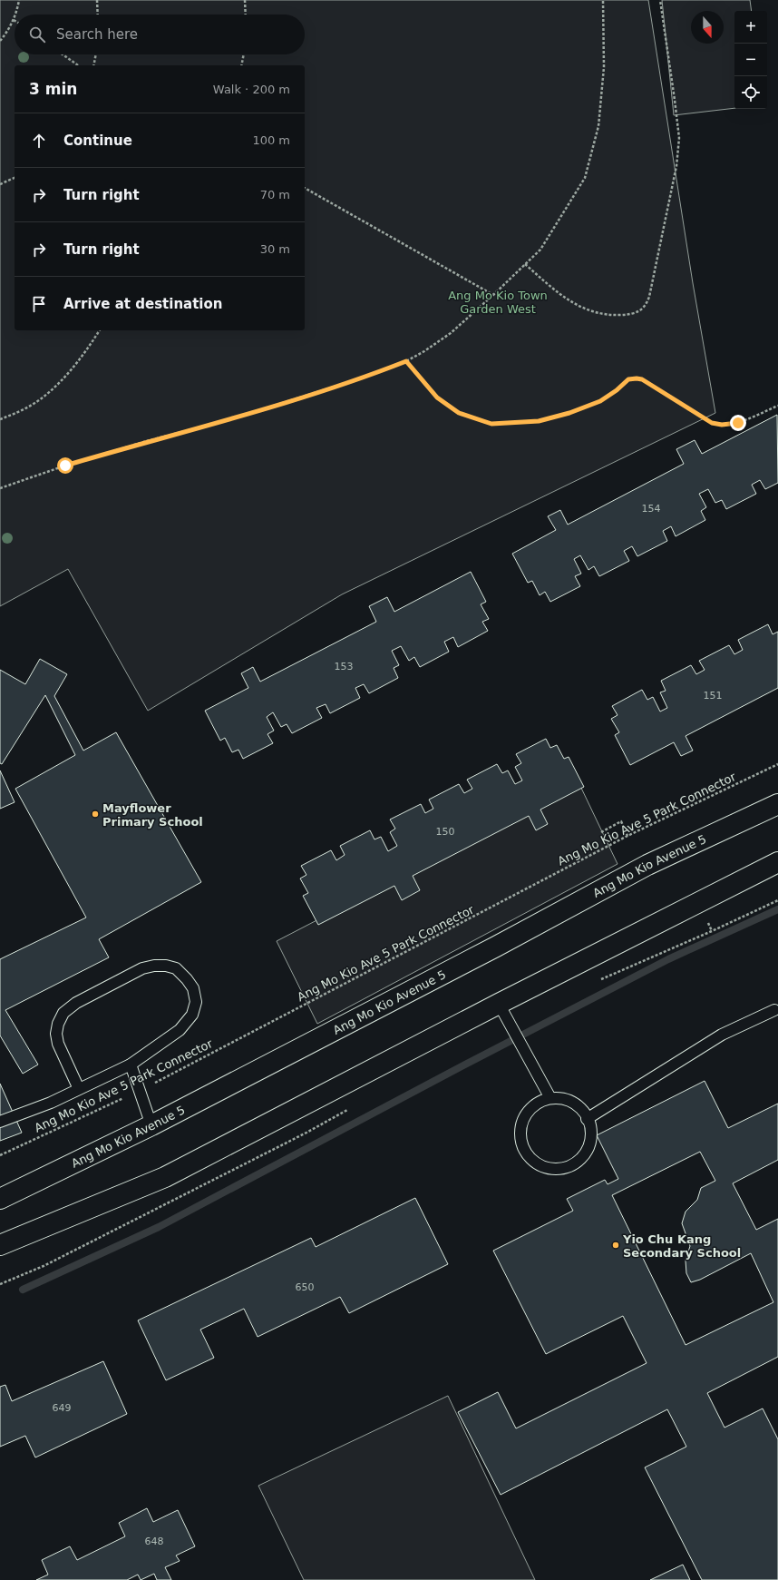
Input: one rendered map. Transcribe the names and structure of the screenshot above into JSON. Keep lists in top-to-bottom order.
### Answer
{
  "streets": {
    "main road": ["Ang Mo Kio Avenue 5"],
    "path": ["Ang Mo Kio Ave 5 Park Connector"]
  },
  "parks": ["Ang Mo Kio Town Garden West"],
  "places": ["Mayflower Primary School", "Yio Chu Kang Secondary School"],
  "house_numbers": [
    "154",
    "153",
    "151",
    "150",
    "650",
    "649",
    "648"
  ],
  "north": "bottom",
  "page": {
    "map_buttons": ["+", "−"],
    "search": "Search here",
    "heading": ["3 min", "Walk · 200 m"],
    "list": [
      ["Continue", "100 m"],
      ["Turn right", "70 m"],
      ["Turn right", "30 m"],
      "Arrive at destination"
    ]
  }
}
